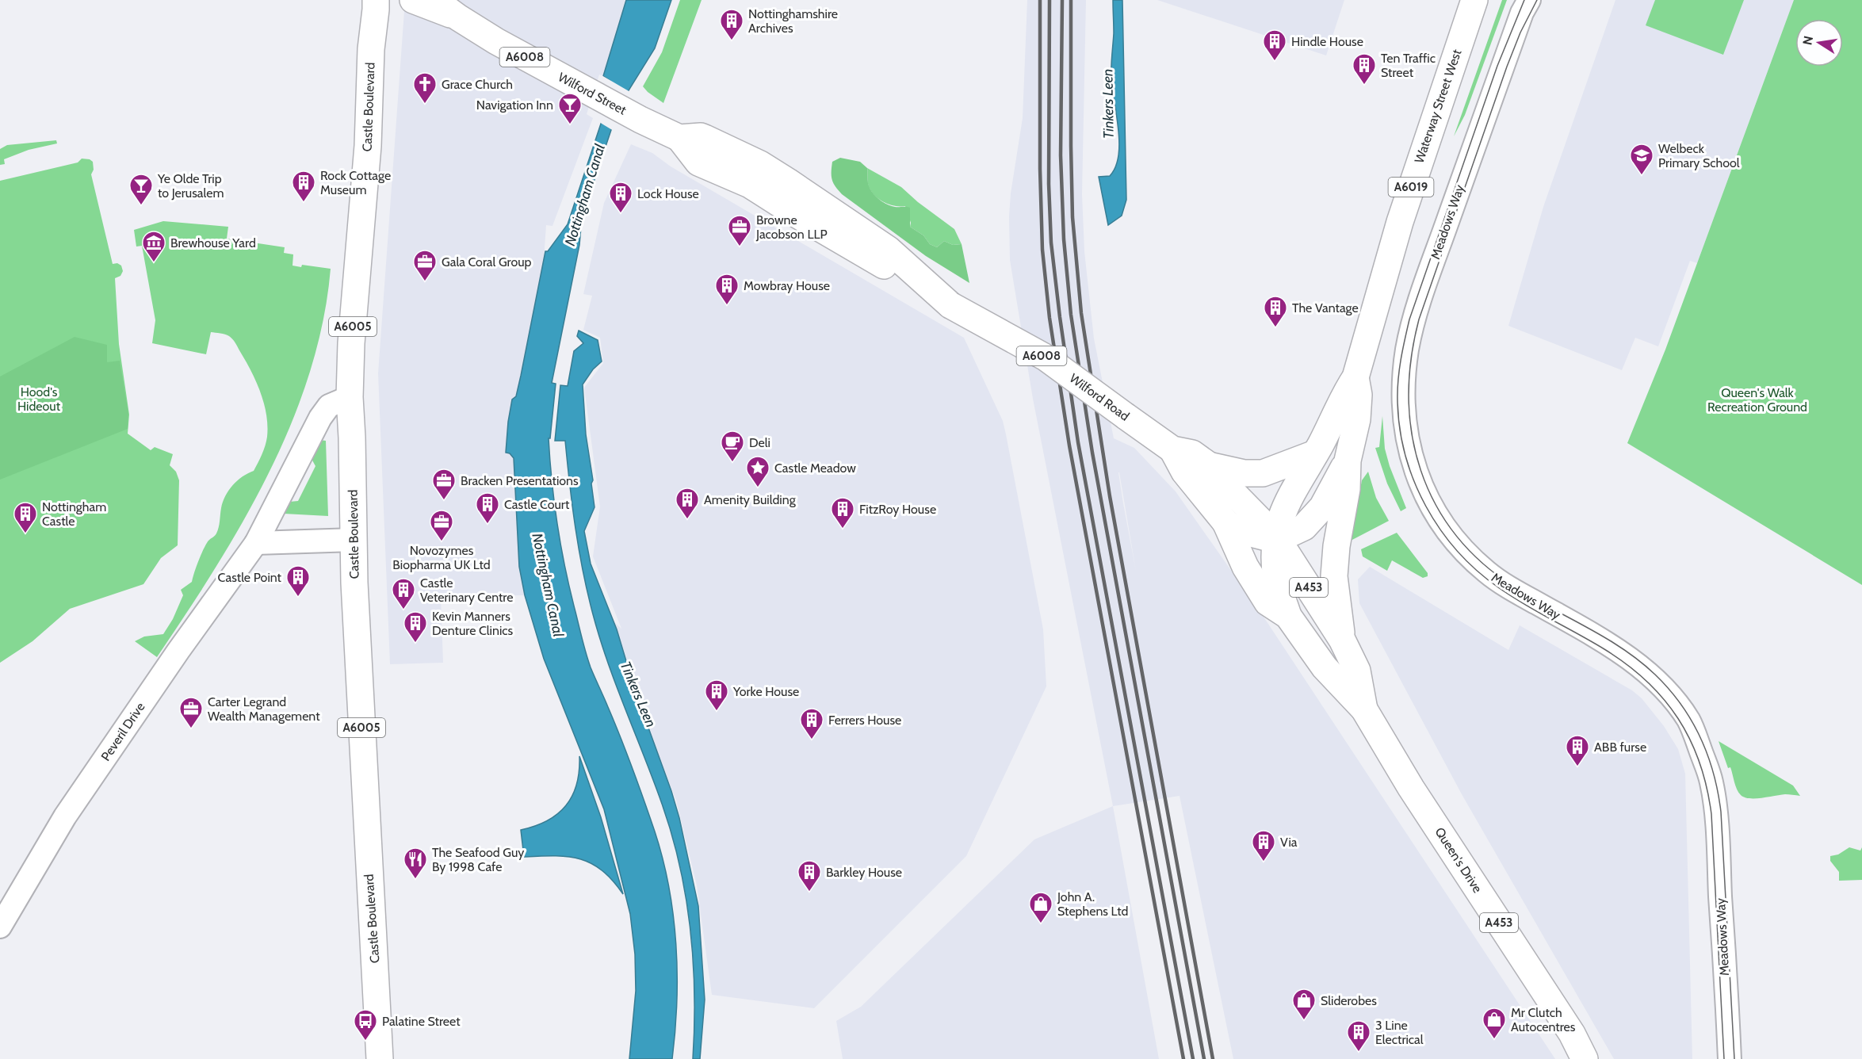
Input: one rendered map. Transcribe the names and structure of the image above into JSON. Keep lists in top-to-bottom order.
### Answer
{
  "streets": {
    "main road": [
      "A6008",
      "Wilford Street",
      "Waterway Street West",
      "Castle Boulevard",
      "A6019",
      "A6005",
      "Wilford Road",
      "A453",
      "Queen's Drive"
    ],
    "street": ["Meadows Way", "Peveril Drive"]
  },
  "crossings": [
    ["Wilford Street", "Wilford Road"],
    ["Waterway Street West", "Wilford Road"],
    ["Waterway Street West", "Queen's Drive"],
    ["Castle Boulevard", "Peveril Drive"],
    ["Wilford Road", "Queen's Drive"]
  ],
  "water": ["Tinkers Leen", "Nottingham Canal"],
  "parks": ["Hood's Hideout", "Queen's Walk Recreation Ground"],
  "places": {
    "building": [
      "Nottinghamshire Archives",
      "Hindle House",
      "Ten Traffic Street",
      "Rock Cottage Museum",
      "Lock House",
      "Mowbray House",
      "The Vantage",
      "Amenity Building",
      "Castle Court",
      "FitzRoy House",
      "Nottingham Castle",
      "Castle Point",
      "Castle Veterinary Centre",
      "Kevin Manners Denture Clinics",
      "Yorke House",
      "Ferrers House",
      "ABB furse",
      "Via",
      "Barkley House",
      "3 Line Electrical"
    ],
    "church": ["Grace Church"],
    "bar": ["Navigation Inn", "Ye Olde Trip to Jerusalem"],
    "school or university": ["Welbeck Primary School"],
    "office": [
      "Browne Jacobson LLP",
      "Gala Coral Group",
      "Bracken Presentations",
      "Novozymes Biopharma UK Ltd",
      "Carter Legrand Wealth Management"
    ],
    "museum": ["Brewhouse Yard"],
    "cafe": ["Deli"],
    "place": ["Castle Meadow"],
    "restaurant": ["The Seafood Guy By 1998 Cafe"],
    "shop": ["John A. Stephens Ltd", "Sliderobes", "Mr Clutch Autocentres"],
    "bus stop": ["Palatine Street"]
  },
  "north": "left"
}
